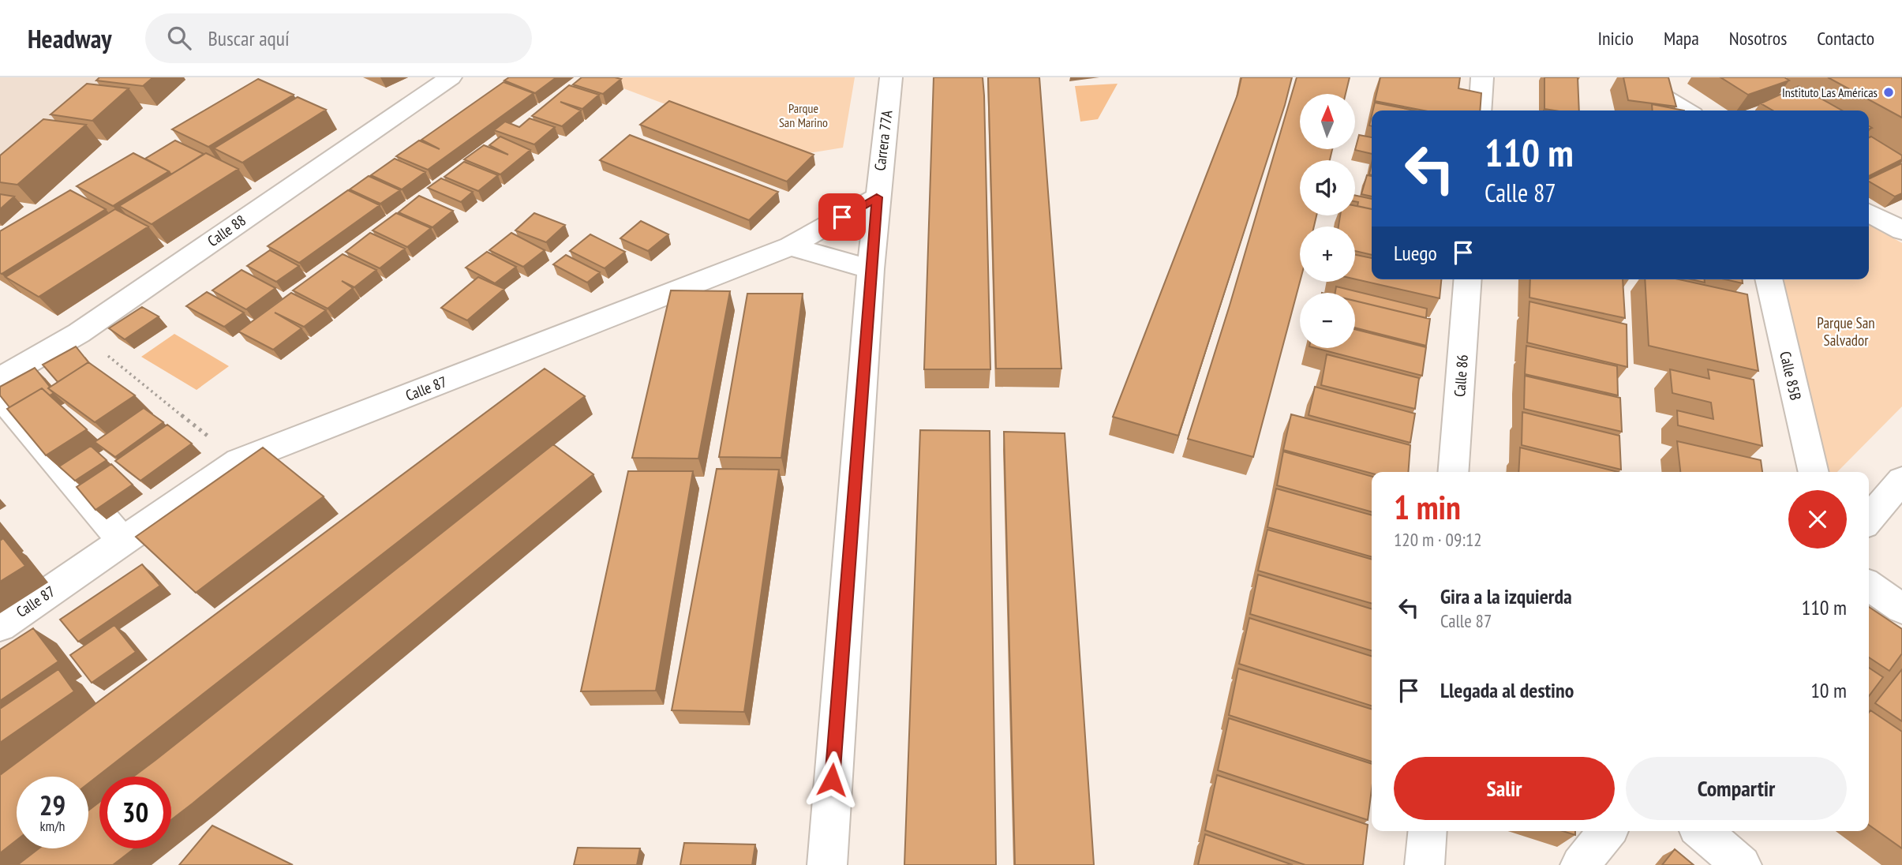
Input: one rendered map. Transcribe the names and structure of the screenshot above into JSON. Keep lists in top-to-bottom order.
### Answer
{
  "streets": {
    "street": [
      "Carrera 77A",
      "Calle 88",
      "Calle 86",
      "Calle 85B",
      "Calle 87"
    ]
  },
  "crossings": [
    ["Carrera 77A", "Calle 87"]
  ],
  "parks": ["Parque San Marino", "Parque San Salvador"],
  "places": ["Instituto Las Américas"],
  "north": "top",
  "page": {
    "header": "Headway",
    "search": "Buscar aquí",
    "nav": [
      "Inicio",
      "Mapa",
      "Nosotros",
      "Contacto"
    ],
    "map_buttons": ["+", "−"],
    "turn": ["110 m", "Calle 87"],
    "then": "Luego",
    "heading": ["1 min", "120 m · 09:12"],
    "list": [
      {
        "name": "Gira a la izquierda",
        "note": "Calle 87",
        "value": "110 m"
      },
      {
        "name": "Llegada al destino",
        "value": "10 m"
      }
    ],
    "buttons": ["Salir", "Compartir"],
    "speed": "29 km/h",
    "limit": "30"
  }
}
